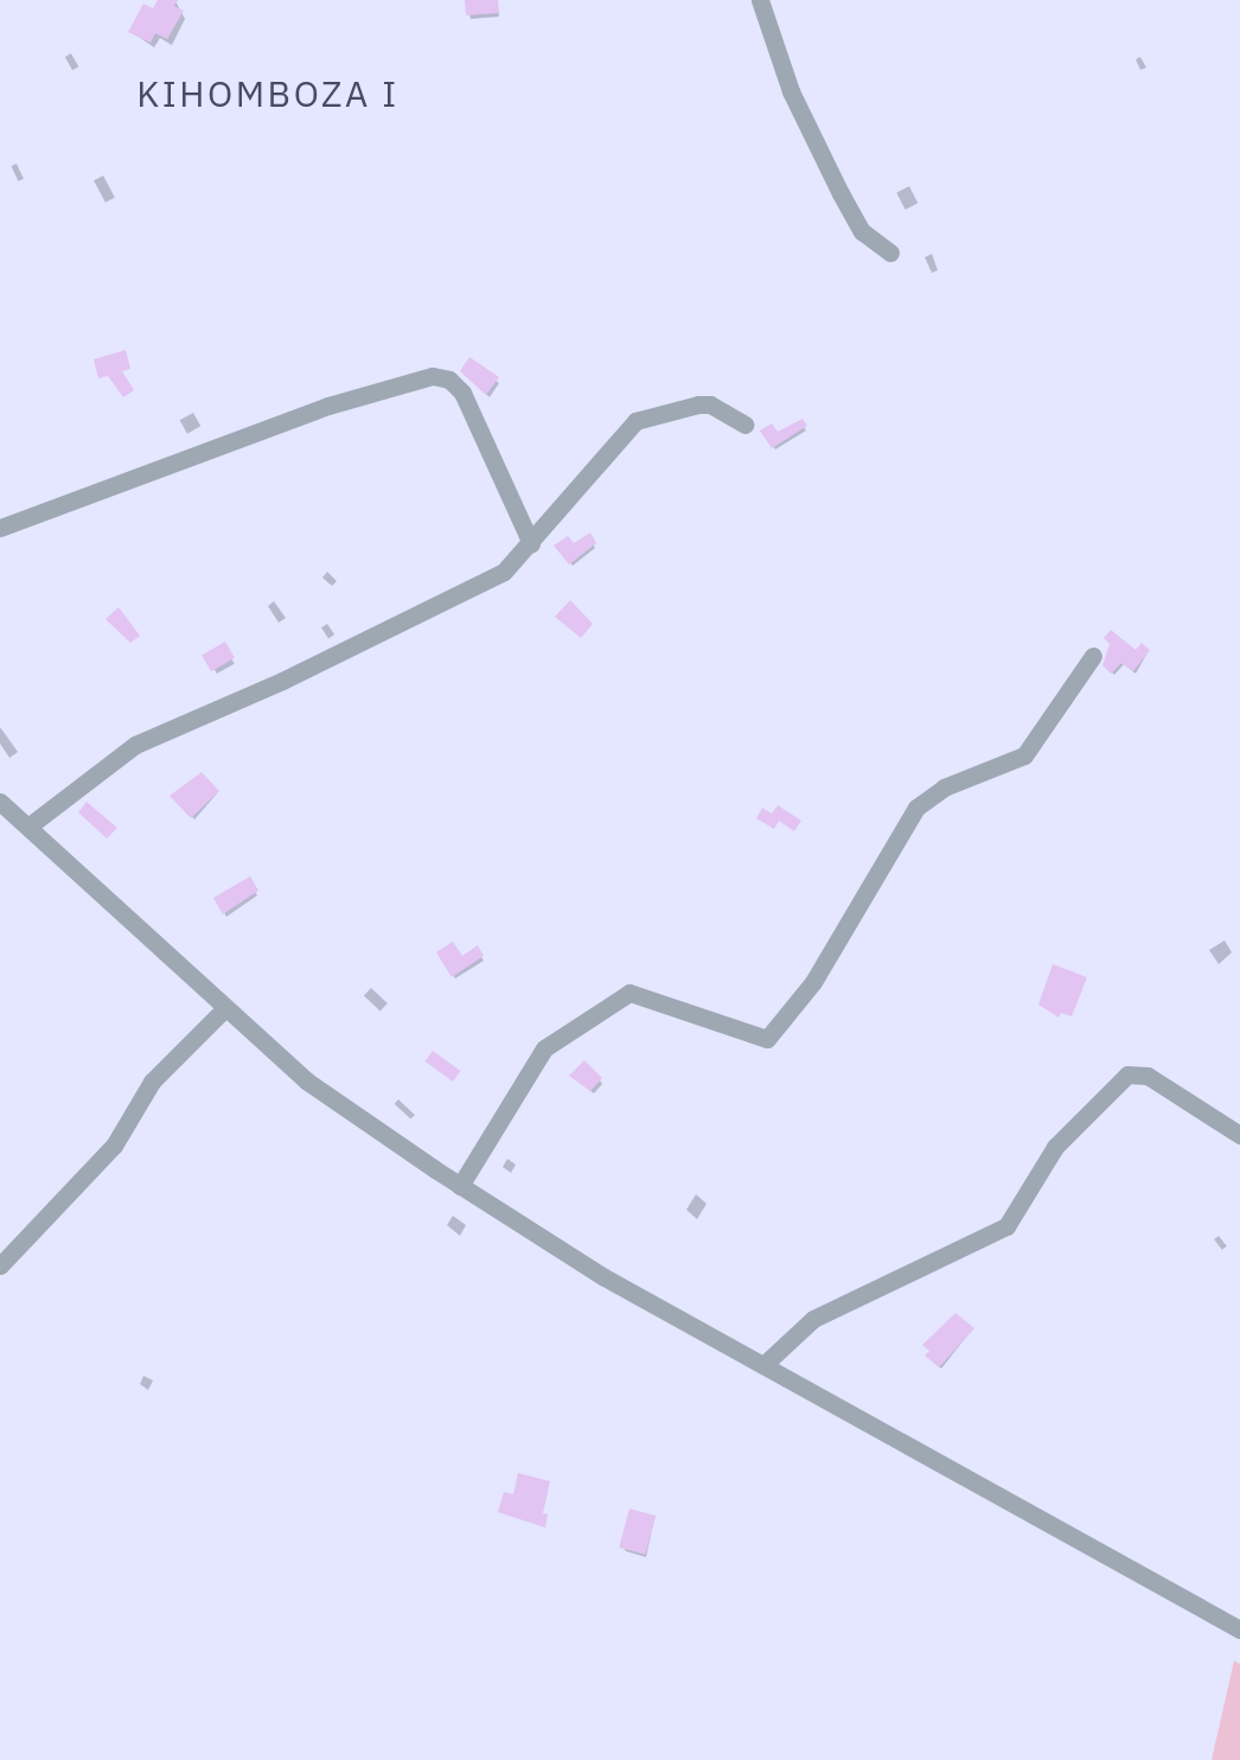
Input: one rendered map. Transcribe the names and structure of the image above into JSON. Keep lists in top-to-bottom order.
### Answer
{
  "districts": ["KIHOMBOZA I"]
}
